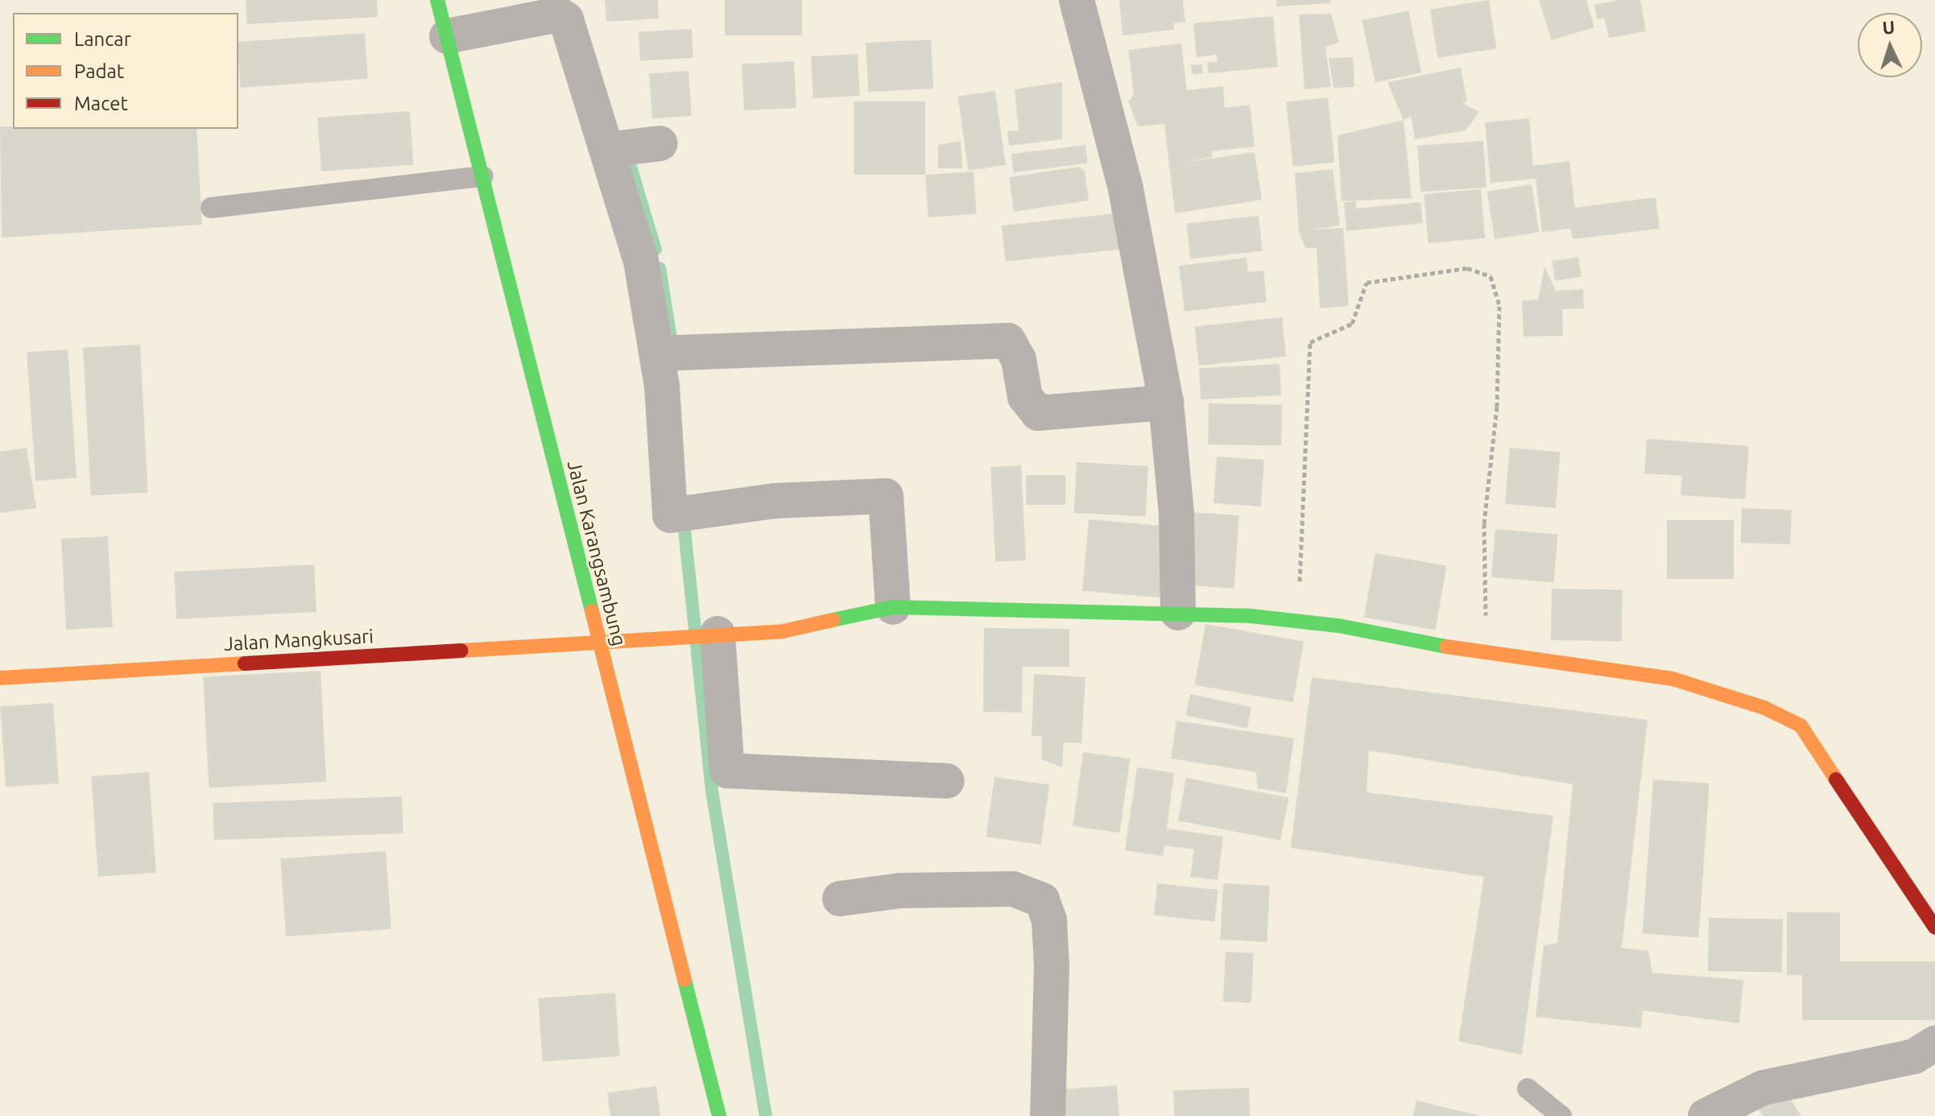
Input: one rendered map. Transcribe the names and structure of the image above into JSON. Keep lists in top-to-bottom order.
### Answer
{
  "streets": {
    "street": ["Jalan Karangsambung", "Jalan Mangkusari"]
  },
  "crossings": [
    ["Jalan Karangsambung", "Jalan Mangkusari"]
  ],
  "legend": ["Lancar", "Padat", "Macet"],
  "north": "top"
}
